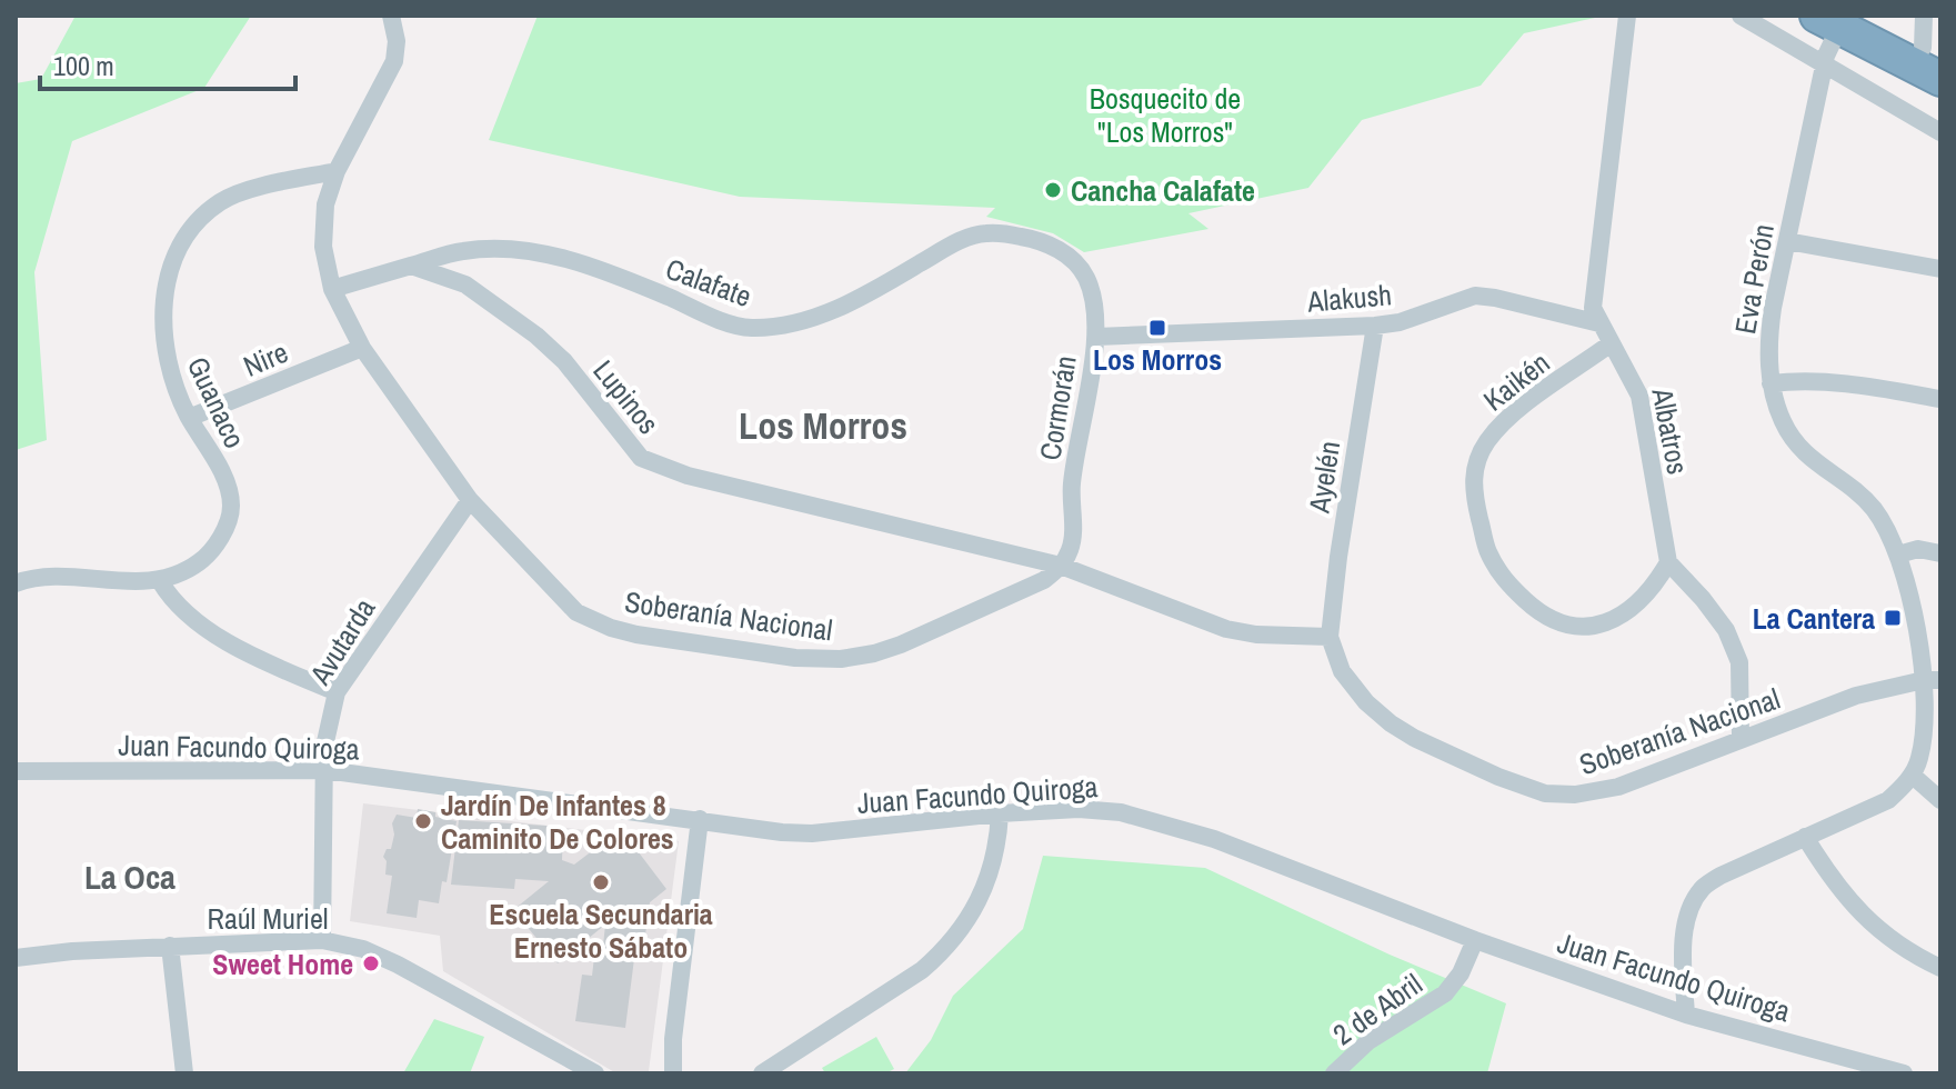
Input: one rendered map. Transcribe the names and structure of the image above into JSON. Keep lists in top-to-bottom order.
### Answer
{
  "streets": {
    "street": [
      "Eva Perón",
      "Calafate",
      "Alakush",
      "Nire",
      "Kaikén",
      "Lupinos",
      "Guanaco",
      "Cormorán",
      "Albatros",
      "Ayelén",
      "Soberanía Nacional",
      "Avutarda",
      "Juan Facundo Quiroga",
      "Raúl Muriel",
      "2 de Abril"
    ]
  },
  "crossings": [
    ["Eva Perón", "Soberanía Nacional"],
    ["Calafate", "Lupinos"],
    ["Calafate", "Cormorán"],
    ["Alakush", "Cormorán"],
    ["Alakush", "Albatros"],
    ["Alakush", "Ayelén"],
    ["Nire", "Guanaco"],
    ["Nire", "Soberanía Nacional"],
    ["Kaikén", "Albatros"],
    ["Lupinos", "Cormorán"],
    ["Lupinos", "Soberanía Nacional"],
    ["Guanaco", "Soberanía Nacional"],
    ["Cormorán", "Soberanía Nacional"],
    ["Ayelén", "Soberanía Nacional"],
    ["Soberanía Nacional", "Avutarda"],
    ["Avutarda", "Juan Facundo Quiroga"],
    ["Avutarda", "Raúl Muriel"],
    ["Juan Facundo Quiroga", "2 de Abril"]
  ],
  "districts": ["Los Morros", "La Oca"],
  "parks": ["Bosquecito de \"Los Morros\""],
  "places": {
    "other": [
      "Cancha Calafate",
      "Jardín De Infantes 8 Caminito De Colores",
      "Escuela Secundaria Ernesto Sábato",
      "Sweet Home"
    ],
    "transit": ["Los Morros", "La Cantera"]
  },
  "scale_bar": "100 m"
}
